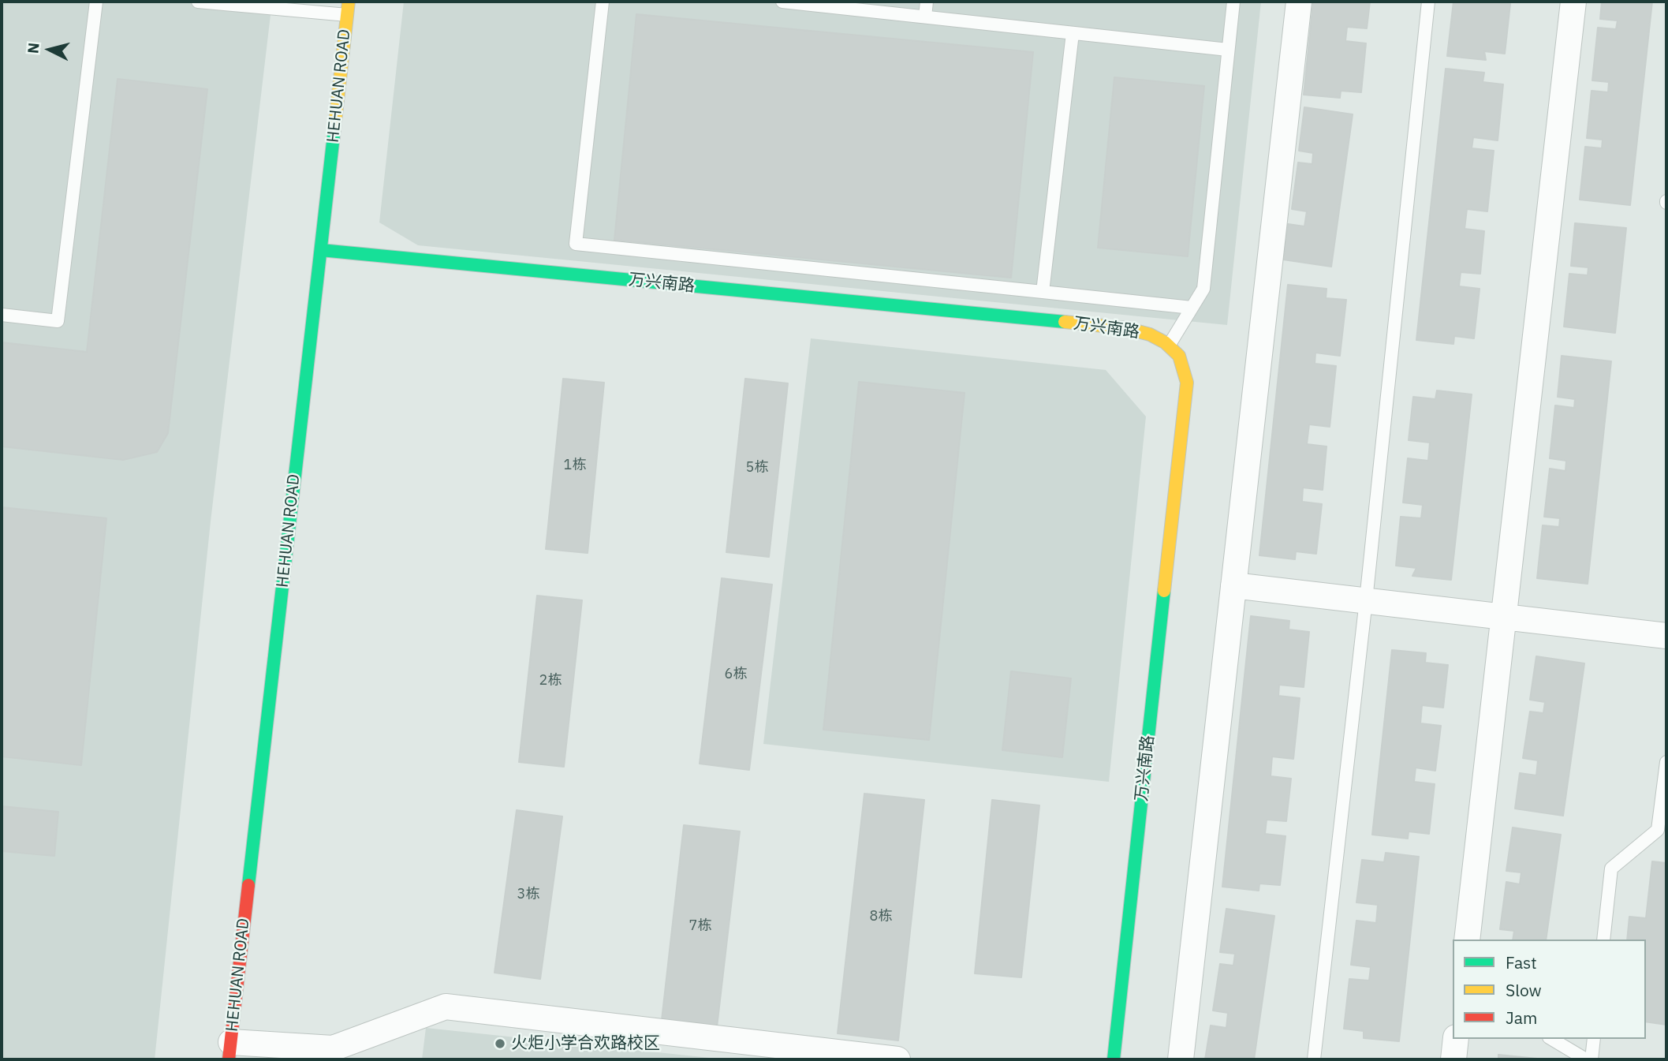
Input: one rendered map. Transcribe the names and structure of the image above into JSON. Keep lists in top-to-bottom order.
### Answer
{
  "streets": {
    "street": ["HEHUAN ROAD", "万兴南路"]
  },
  "crossings": [
    ["HEHUAN ROAD", "万兴南路"]
  ],
  "places": ["火炬小学合欢路校区"],
  "house_numbers": [
    "1栋",
    "5栋",
    "6栋",
    "2栋",
    "3栋",
    "8栋",
    "7栋"
  ],
  "legend": ["Fast", "Slow", "Jam"],
  "north": "left"
}
